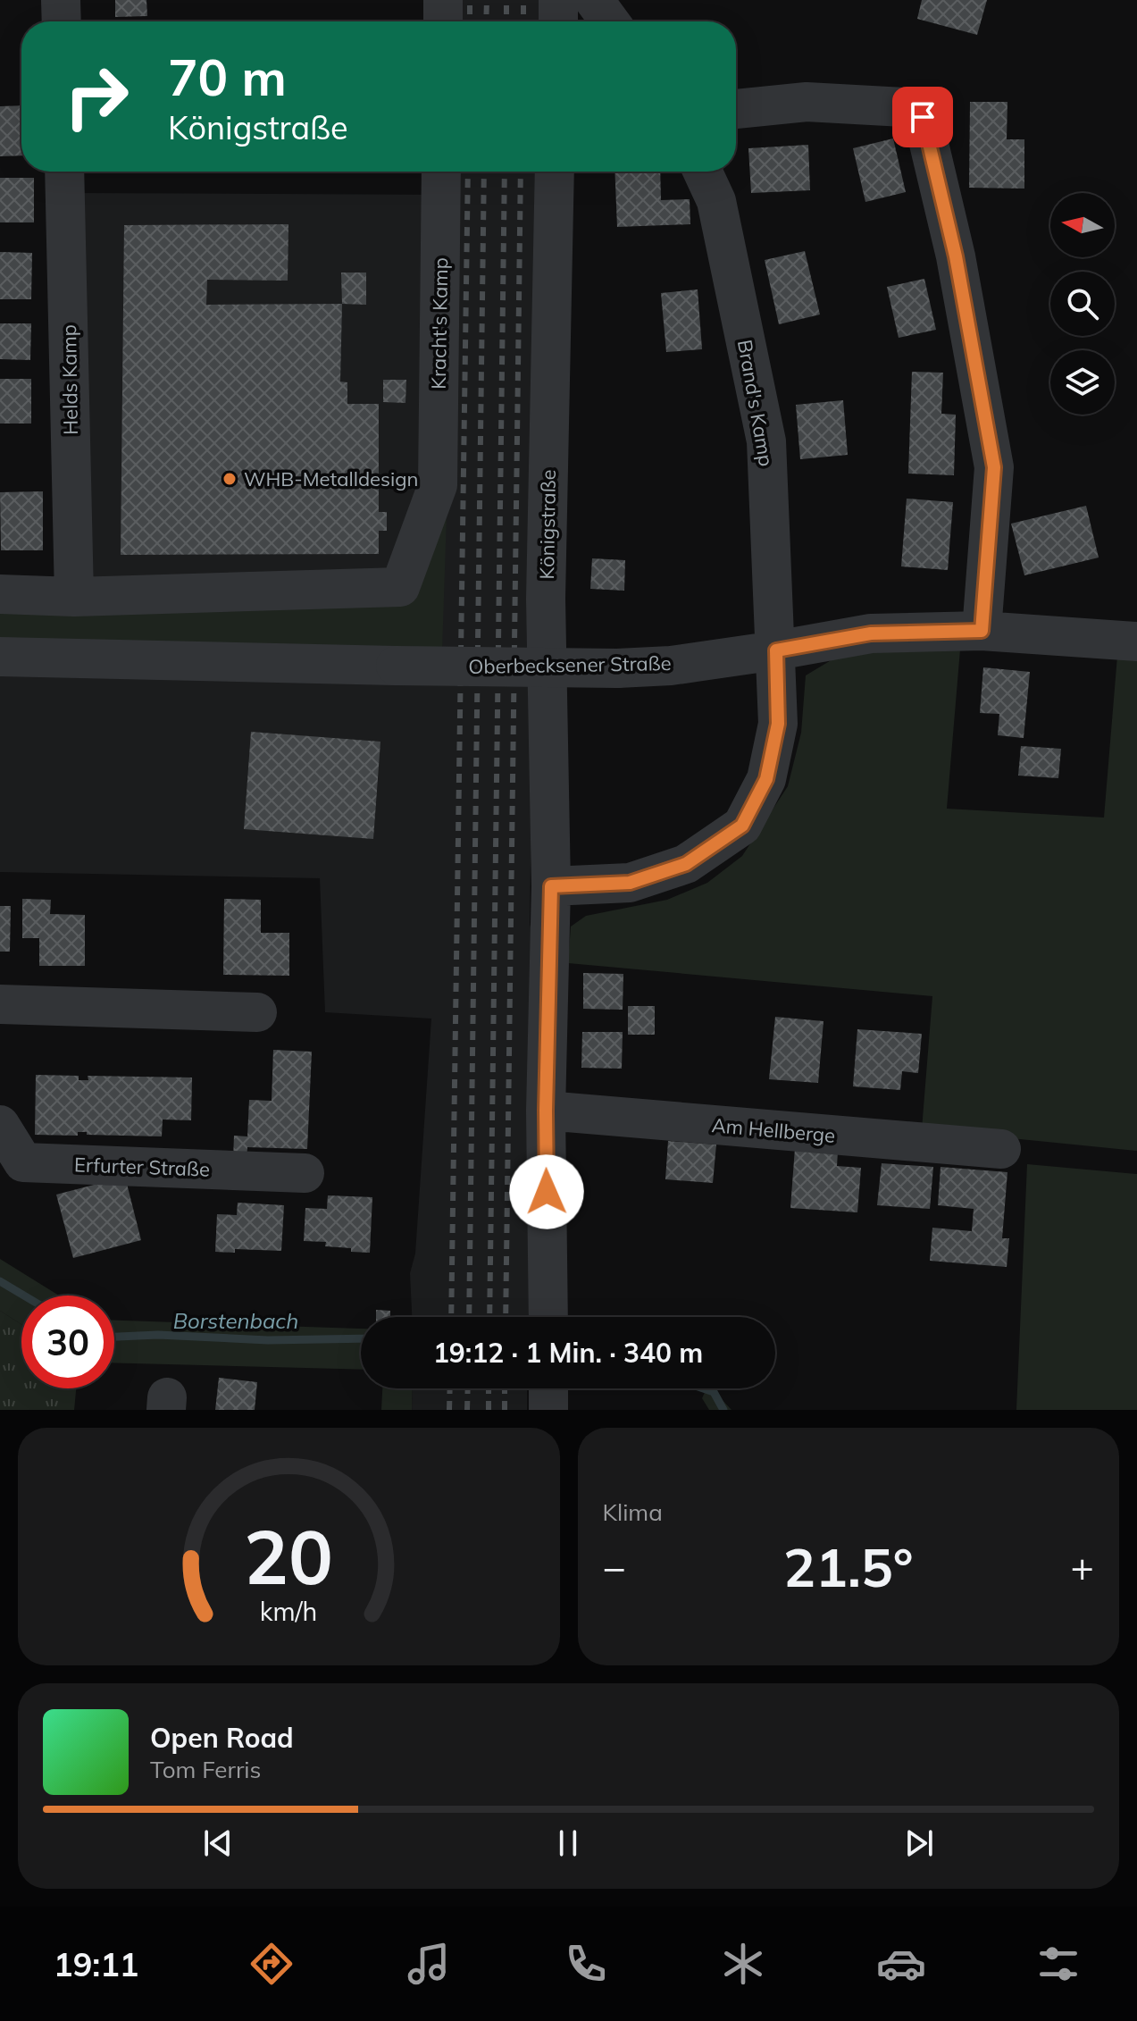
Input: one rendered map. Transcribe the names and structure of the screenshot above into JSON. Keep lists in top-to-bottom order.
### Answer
{
  "streets": {
    "street": [
      "Kracht's Kamp",
      "Helds Kamp",
      "Brand's Kamp",
      "Königstraße",
      "Oberbecksener Straße",
      "Am Hellberge",
      "Erfurter Straße"
    ]
  },
  "crossings": [
    ["Kracht's Kamp", "Helds Kamp"],
    ["Brand's Kamp", "Oberbecksener Straße"],
    ["Königstraße", "Am Hellberge"]
  ],
  "water": ["Borstenbach"],
  "places": ["WHB-Metalldesign"],
  "north": "left",
  "page": {
    "turn": ["70 m", "Königstraße"],
    "limit": "30",
    "trip": "19:12 · 1 Min. · 340 m",
    "tile": "Klima",
    "heat": ["−", "21.5°", "+"],
    "song": ["Open Road", "Tom Ferris"],
    "tabs": "19:11",
    "gauge": ["20", "km/h"]
  }
}
